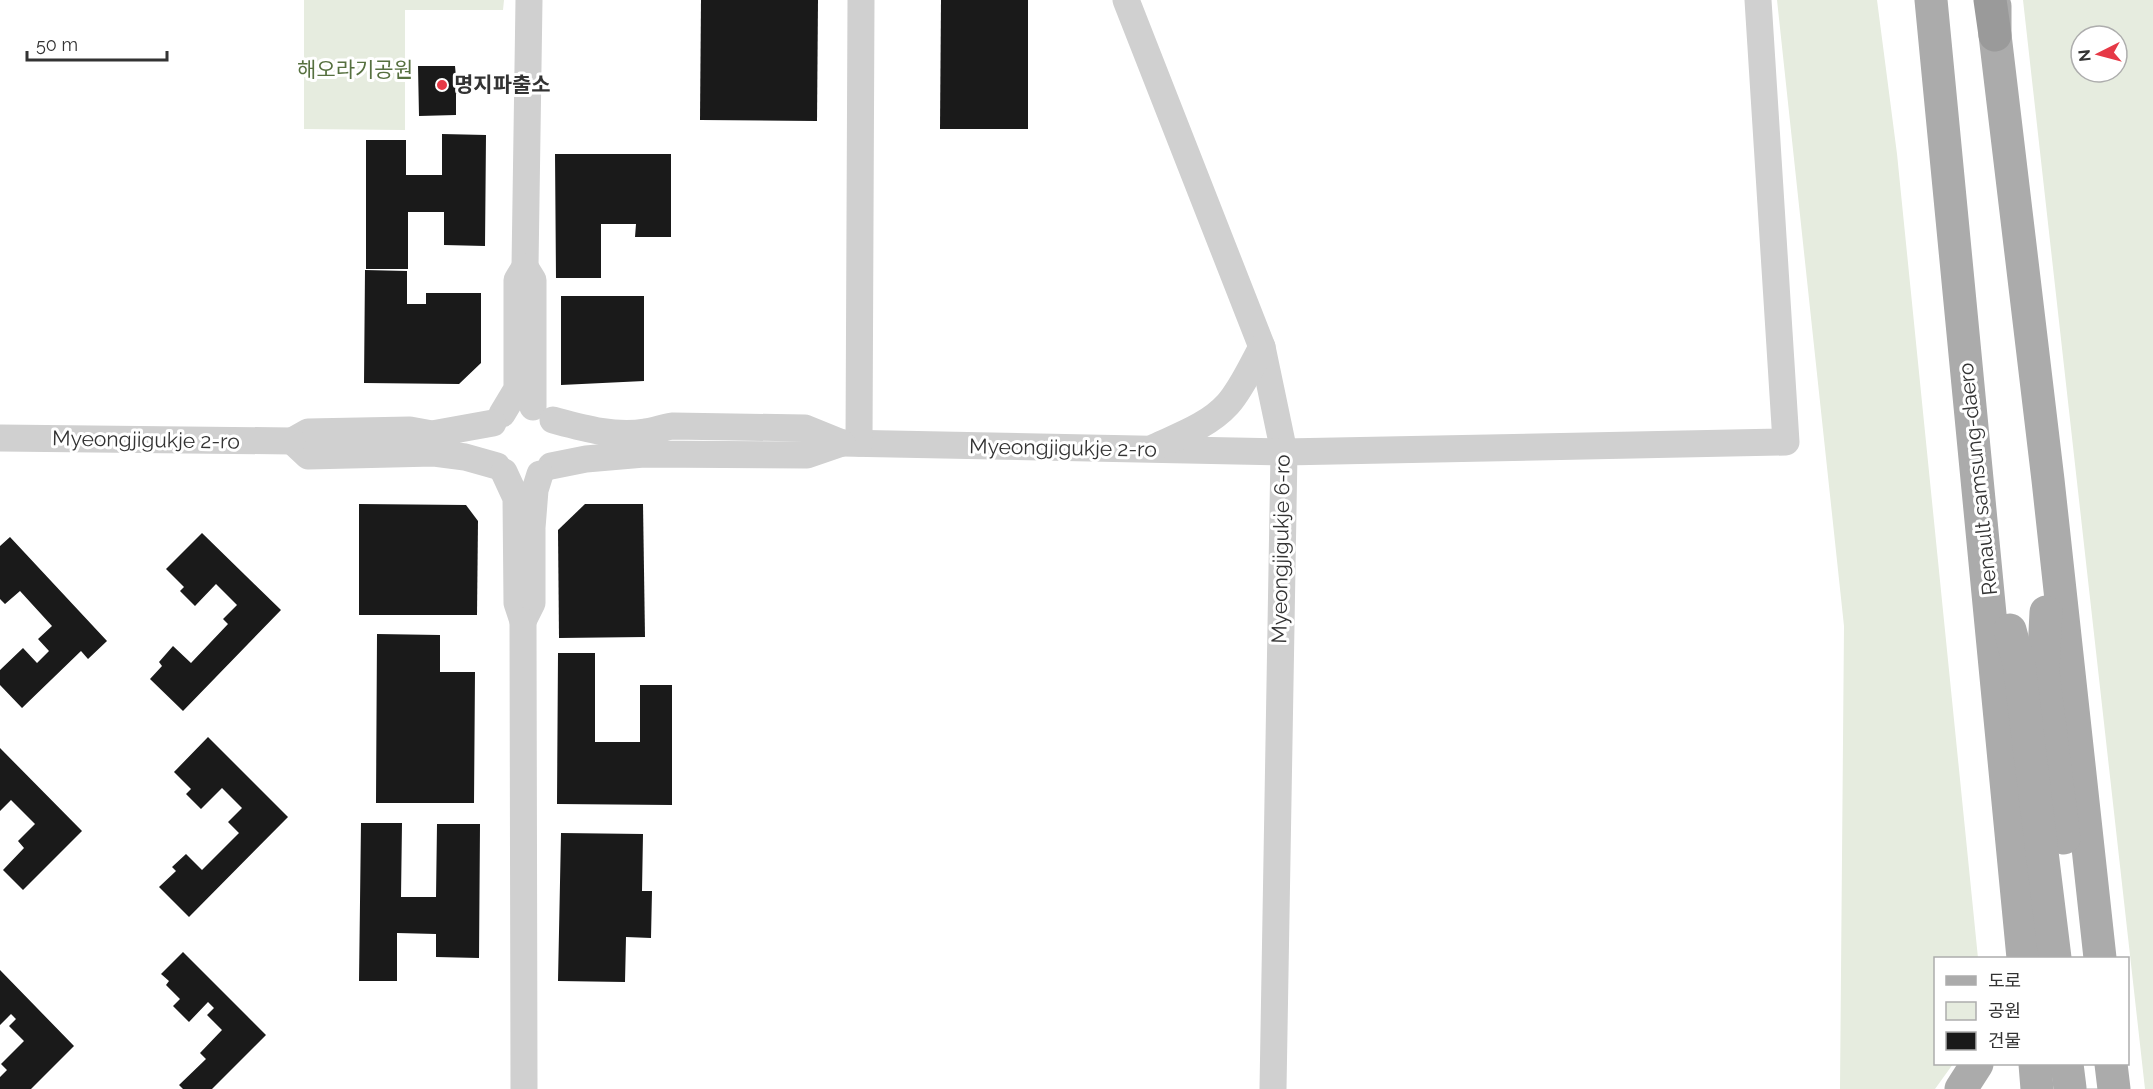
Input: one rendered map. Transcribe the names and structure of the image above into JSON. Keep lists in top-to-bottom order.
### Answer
{
  "streets": {
    "main road": ["Renault samsung-daero"],
    "street": ["Myeongjigukje 2-ro", "Myeongjigukje 6-ro"]
  },
  "crossings": [
    ["Myeongjigukje 2-ro", "Myeongjigukje 6-ro"]
  ],
  "parks": ["해오라기공원"],
  "places": ["명지파출소"],
  "legend": ["도로", "공원", "건물"],
  "scale_bar": "50 m",
  "north": "left"
}
